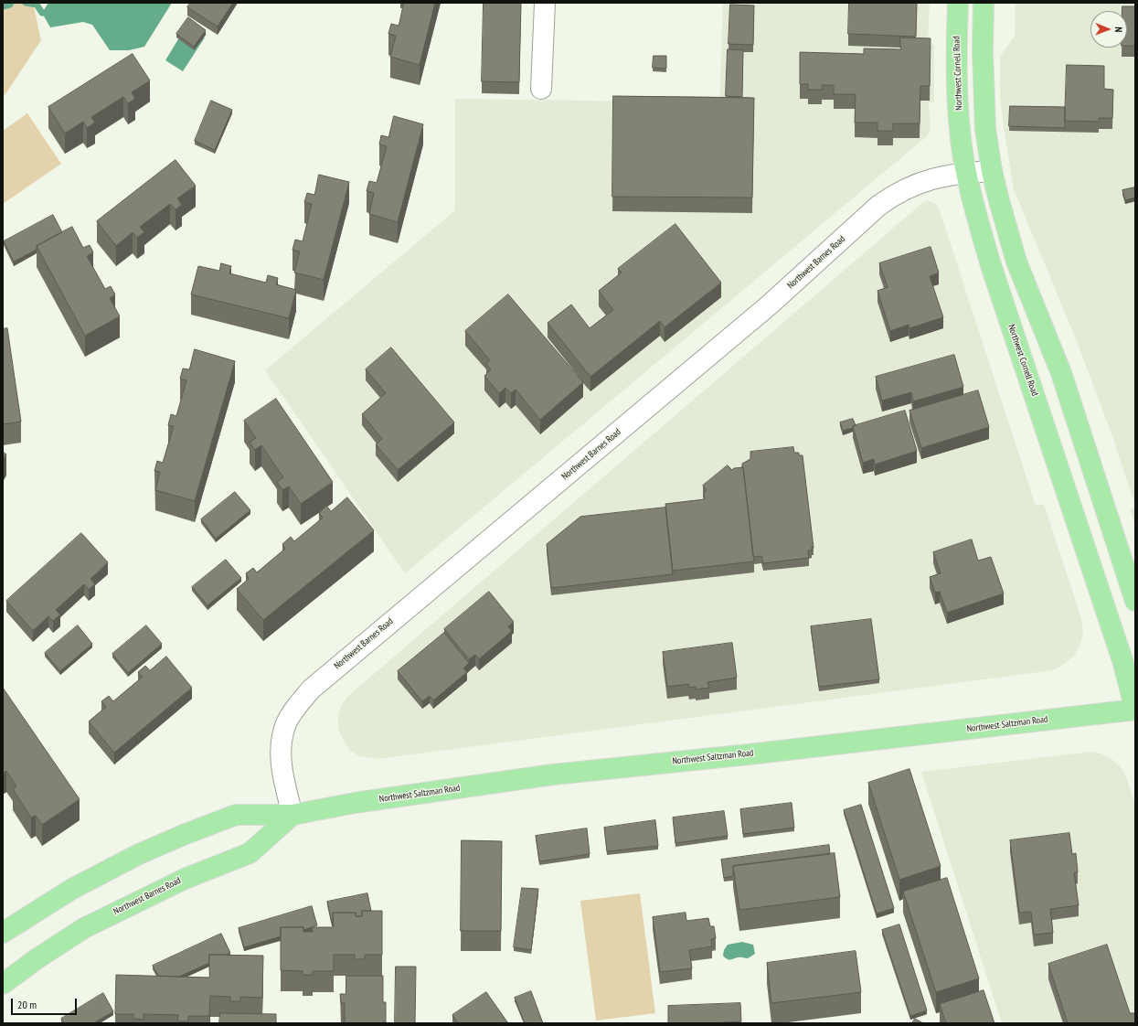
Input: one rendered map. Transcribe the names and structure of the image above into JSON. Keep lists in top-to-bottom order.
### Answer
{
  "streets": {
    "main road": ["Northwest Cornell Road", "Northwest Barnes Road", "Northwest Saltzman Road"]
  },
  "crossings": [
    ["Northwest Cornell Road", "Northwest Barnes Road"],
    ["Northwest Cornell Road", "Northwest Saltzman Road"],
    ["Northwest Barnes Road", "Northwest Saltzman Road"]
  ],
  "scale_bar": "20 m",
  "north": "right"
}
